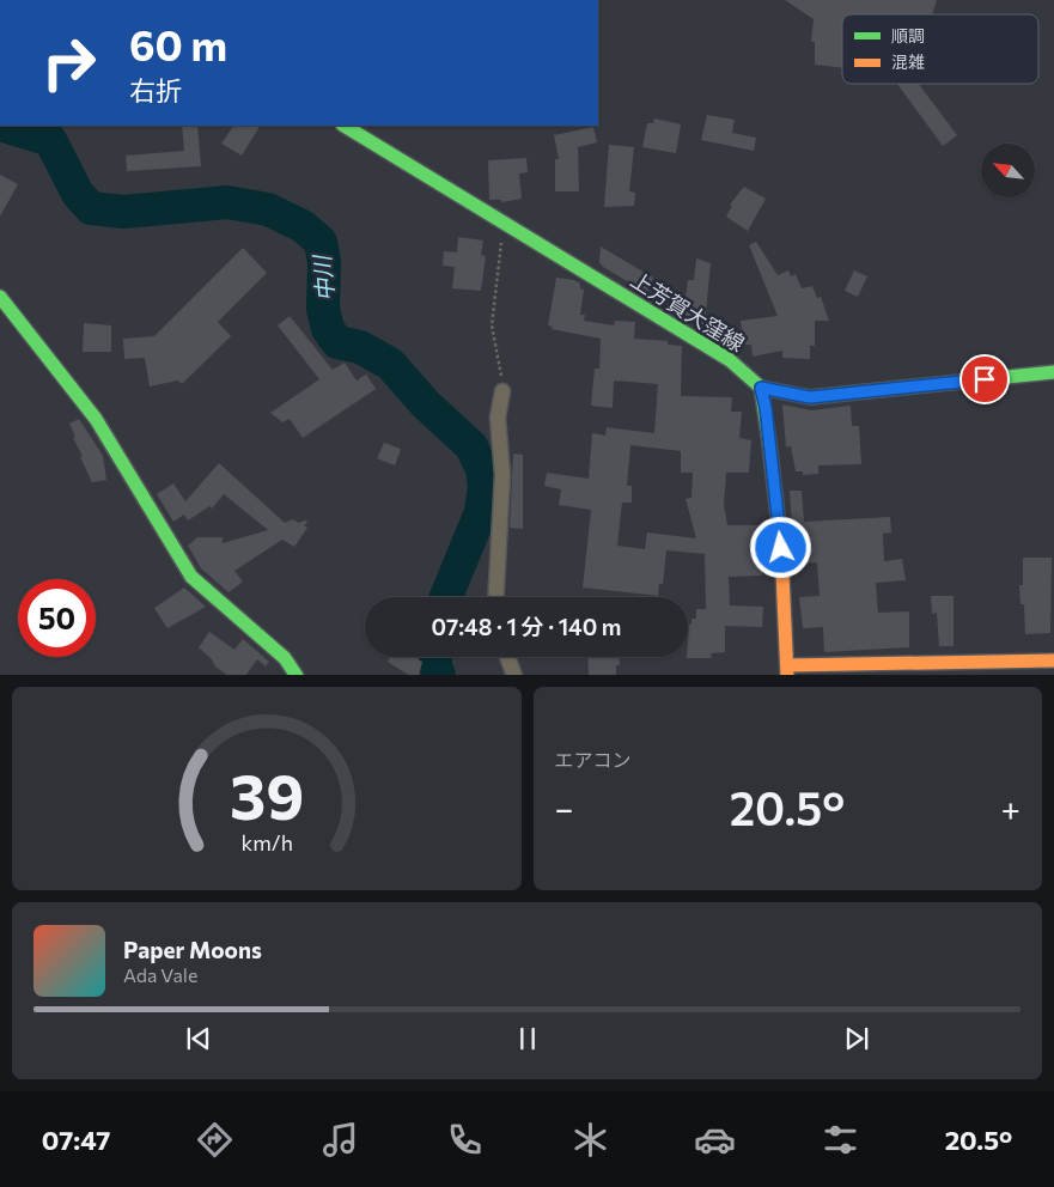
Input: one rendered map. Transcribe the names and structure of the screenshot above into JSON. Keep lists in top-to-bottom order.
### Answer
{
  "streets": {
    "street": ["上芳賀大窪線"]
  },
  "water": ["中川"],
  "legend": ["順調", "混雑"],
  "north": "top left",
  "page": {
    "turn": ["60 m", "右折"],
    "limit": "50",
    "trip": "07:48 · 1 分 · 140 m",
    "tile": "エアコン",
    "heat": ["−", "20.5°", "+"],
    "song": ["Paper Moons", "Ada Vale"],
    "tabs": ["07:47", "20.5°"],
    "gauge": ["39", "km/h"]
  }
}
